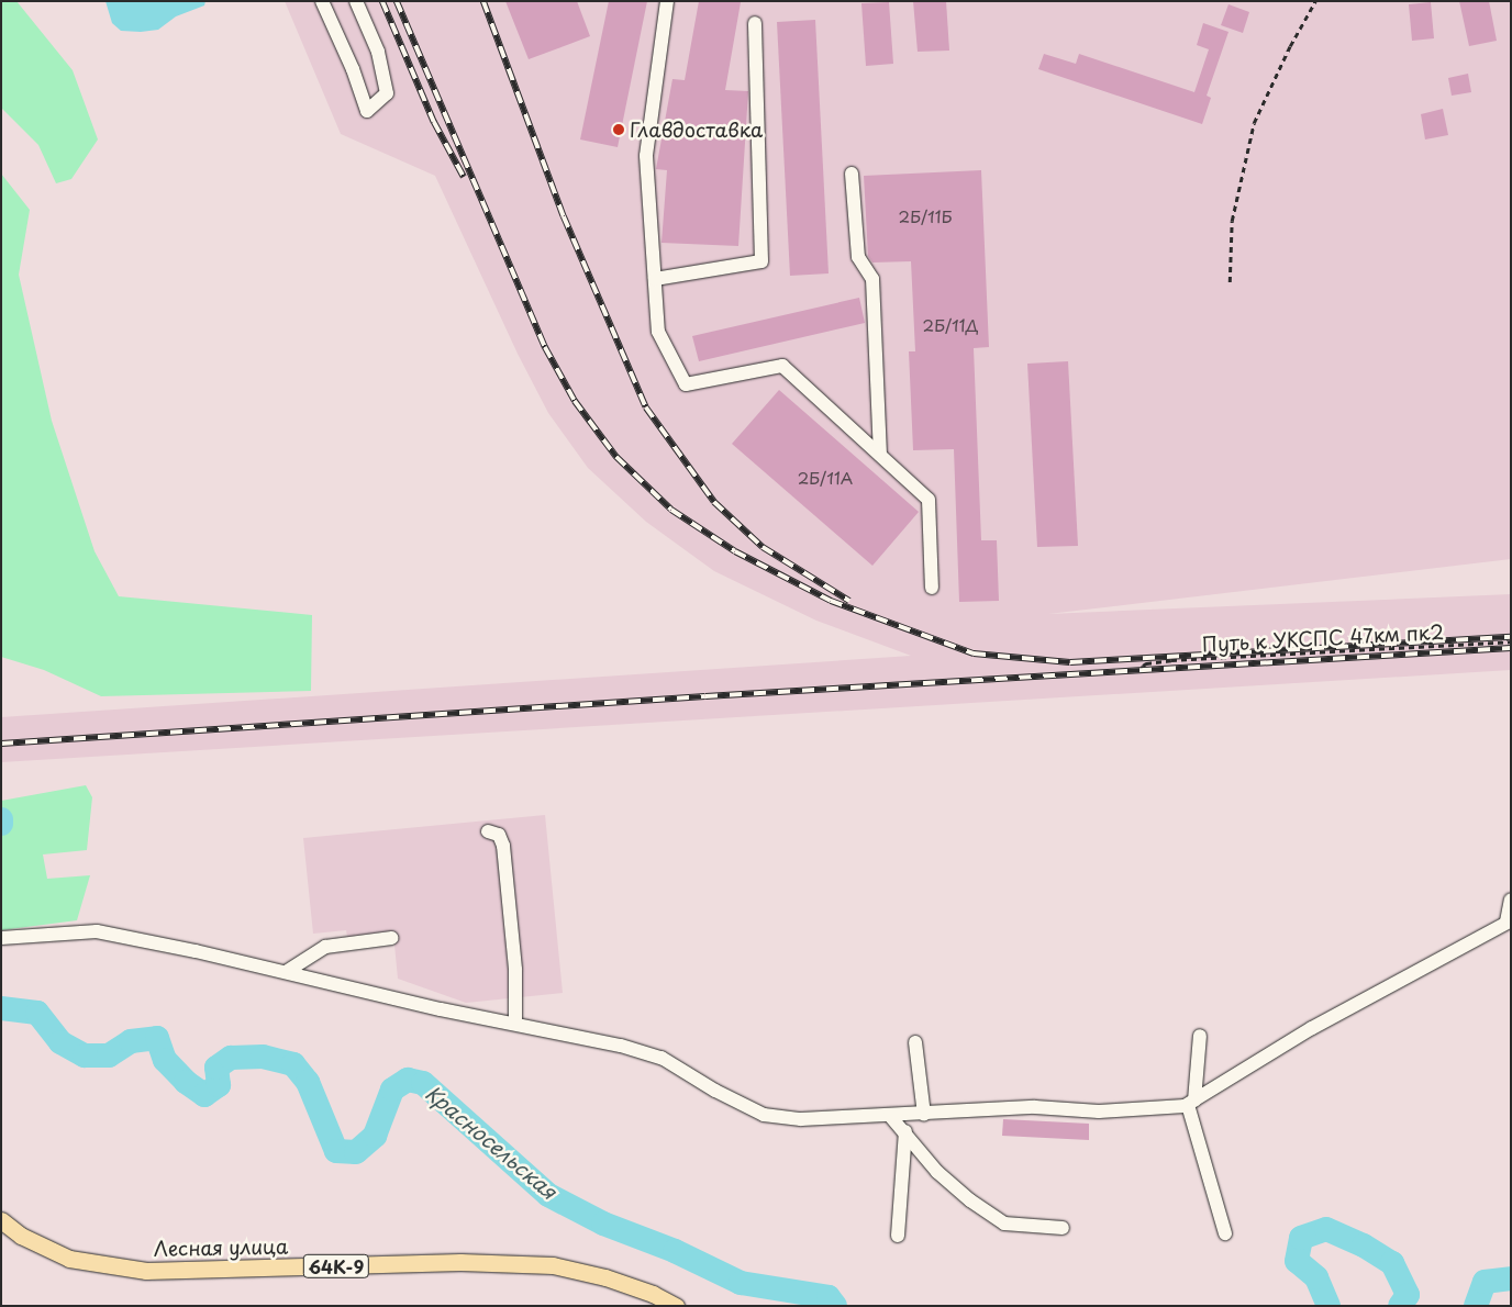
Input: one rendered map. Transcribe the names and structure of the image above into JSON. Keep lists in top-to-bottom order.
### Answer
{
  "streets": {
    "main road": ["Лесная улица", "64К-9"],
    "path": ["Путь к УКСПС 47км пк2"]
  },
  "water": ["Красносельская"],
  "places": ["Главдоставка"],
  "house_numbers": ["2Б/11Б", "2Б/11Д", "2Б/11А"]
}
